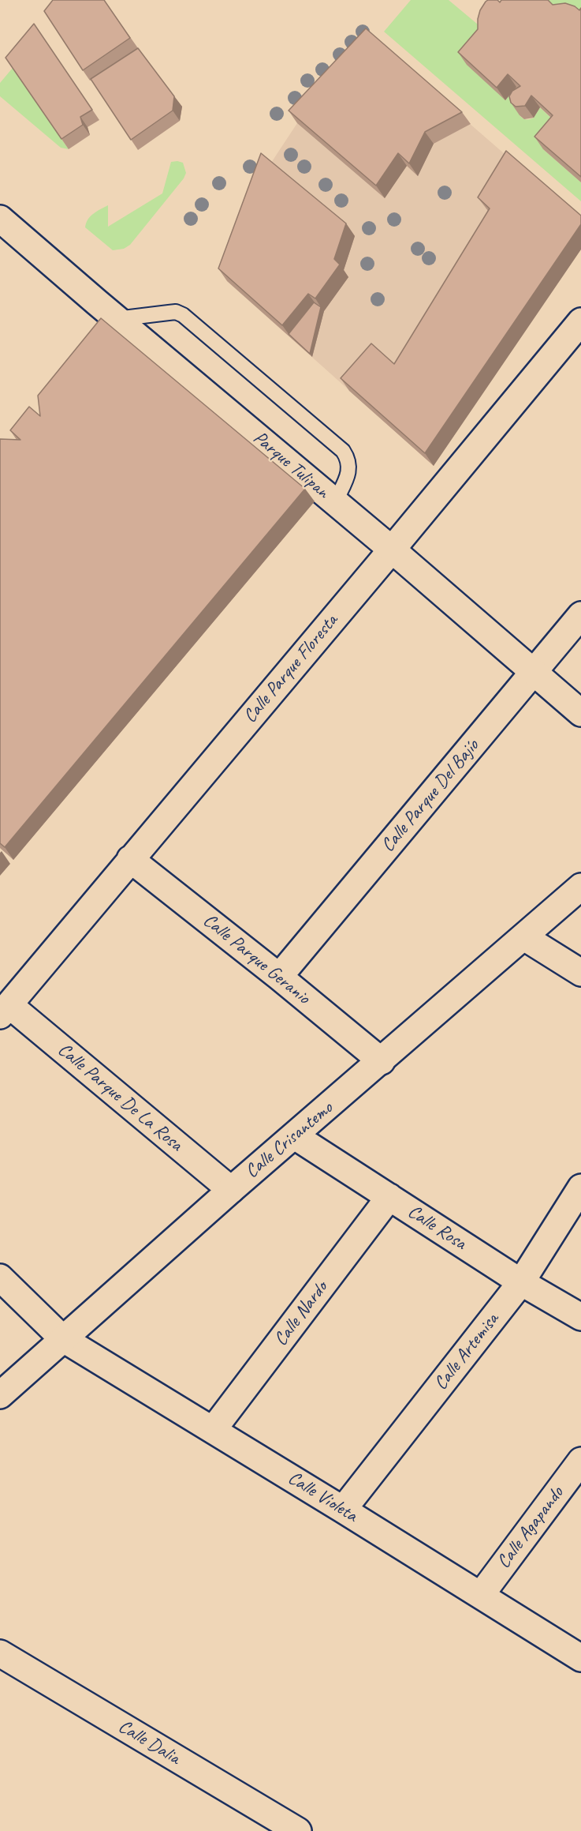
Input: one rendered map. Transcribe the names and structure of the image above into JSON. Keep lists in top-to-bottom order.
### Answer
{
  "streets": {
    "street": [
      "Parque Tulipan",
      "Calle Parque Floresta",
      "Calle Parque Del Bajío",
      "Calle Parque Geranio",
      "Calle Parque De La Rosa",
      "Calle Crisantemo",
      "Calle Rosa",
      "Calle Nardo",
      "Calle Artemisa",
      "Calle Violeta",
      "Calle Agapando",
      "Calle Dalia"
    ]
  },
  "crossings": [
    ["Parque Tulipan", "Calle Parque Floresta"],
    ["Parque Tulipan", "Calle Parque Del Bajío"],
    ["Calle Parque Floresta", "Calle Parque Geranio"],
    ["Calle Parque Floresta", "Calle Parque De La Rosa"],
    ["Calle Parque Del Bajío", "Calle Parque Geranio"],
    ["Calle Parque Geranio", "Calle Crisantemo"],
    ["Calle Parque De La Rosa", "Calle Crisantemo"],
    ["Calle Crisantemo", "Calle Rosa"],
    ["Calle Crisantemo", "Calle Violeta"],
    ["Calle Rosa", "Calle Nardo"],
    ["Calle Rosa", "Calle Artemisa"],
    ["Calle Nardo", "Calle Violeta"],
    ["Calle Artemisa", "Calle Violeta"],
    ["Calle Violeta", "Calle Agapando"]
  ]
}
